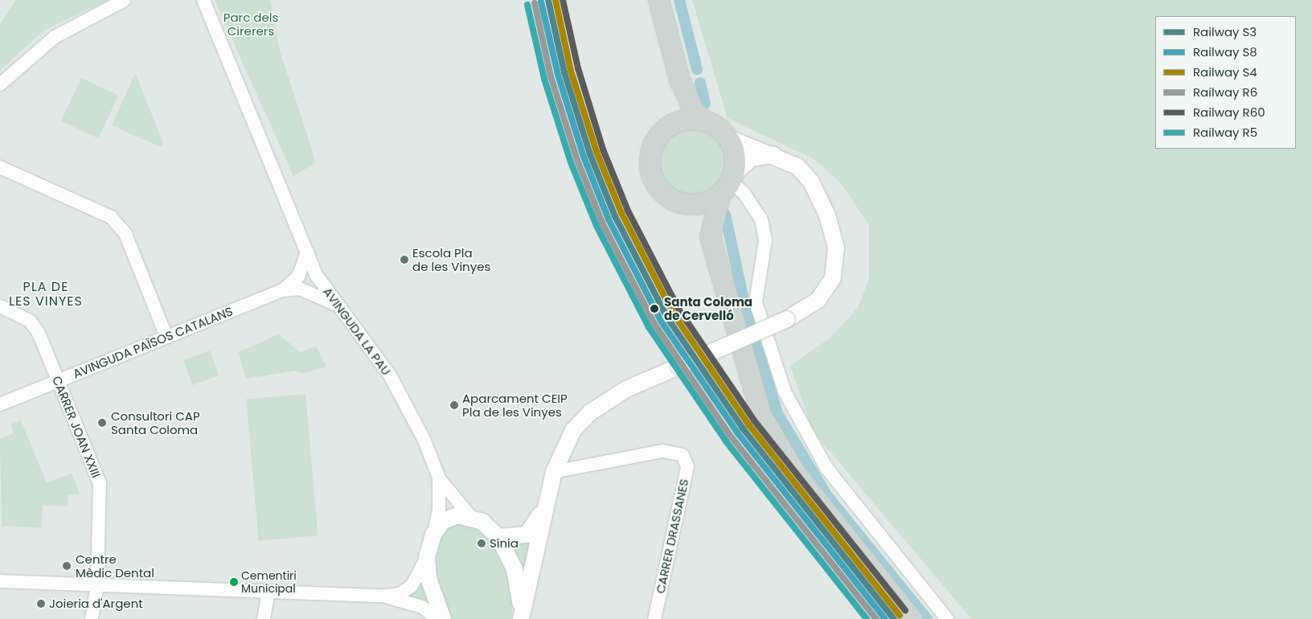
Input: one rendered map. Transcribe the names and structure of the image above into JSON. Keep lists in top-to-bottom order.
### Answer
{
  "streets": {
    "street": [
      "AVINGUDA LA PAU",
      "AVINGUDA PAÏSOS CATALANS",
      "CARRER JOAN XXIII",
      "CARRER DRASSANES"
    ]
  },
  "crossings": [
    ["AVINGUDA LA PAU", "AVINGUDA PAÏSOS CATALANS"],
    ["AVINGUDA PAÏSOS CATALANS", "CARRER JOAN XXIII"]
  ],
  "districts": ["PLA DE LES VINYES"],
  "parks": ["Parc dels Cirerers"],
  "places": [
    "Escola Pla de les Vinyes",
    "Santa Coloma de Cervelló",
    "Aparcament CEIP Pla de les Vinyes",
    "Consultori CAP Santa Coloma",
    "Sínia",
    "Centre Mèdic Dental",
    "Cementiri Municipal",
    "Joieria d'Argent"
  ],
  "lines": [
    "rail line S3",
    "rail line S4",
    "rail line R60",
    "rail line S8",
    "rail line R6",
    "rail line R5"
  ],
  "legend": [
    "Railway S3",
    "Railway S8",
    "Railway S4",
    "Railway R6",
    "Railway R60",
    "Railway R5"
  ]
}
